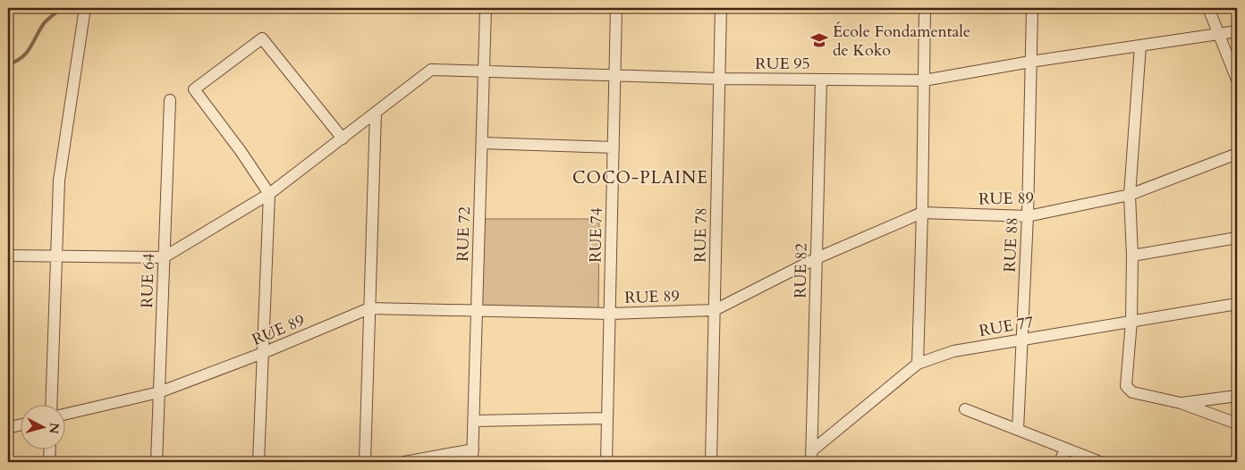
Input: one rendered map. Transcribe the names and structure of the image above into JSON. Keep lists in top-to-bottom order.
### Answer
{
  "streets": {
    "street": [
      "RUE 95",
      "RUE 89",
      "RUE 72",
      "RUE 74",
      "RUE 78",
      "RUE 88",
      "RUE 82",
      "RUE 64",
      "RUE 77"
    ]
  },
  "crossings": [
    ["RUE 95", "RUE 72"],
    ["RUE 95", "RUE 74"],
    ["RUE 95", "RUE 78"],
    ["RUE 95", "RUE 88"],
    ["RUE 95", "RUE 82"],
    ["RUE 89", "RUE 72"],
    ["RUE 89", "RUE 74"],
    ["RUE 89", "RUE 78"],
    ["RUE 89", "RUE 88"],
    ["RUE 89", "RUE 82"],
    ["RUE 89", "RUE 64"],
    ["RUE 88", "RUE 77"],
    ["RUE 82", "RUE 77"]
  ],
  "districts": ["COCO-PLAINE"],
  "places": {
    "school or university": ["École Fondamentale de Koko"]
  },
  "north": "right"
}
